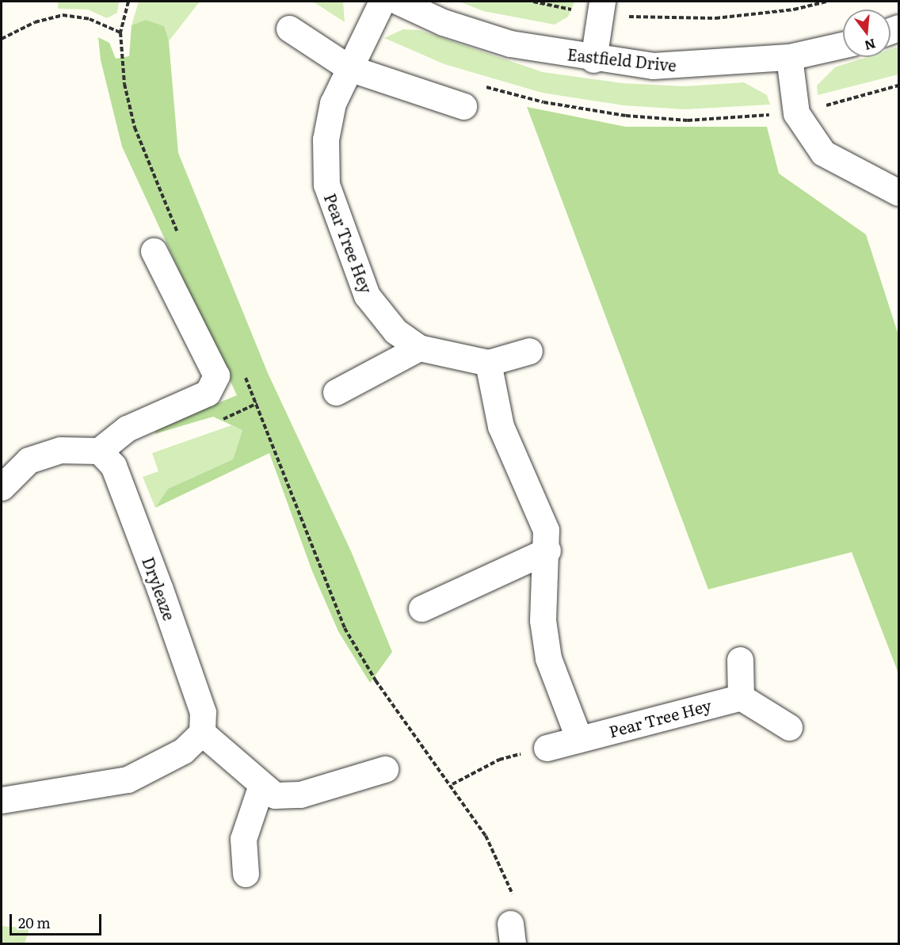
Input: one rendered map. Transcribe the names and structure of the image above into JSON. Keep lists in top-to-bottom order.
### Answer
{
  "streets": {
    "street": ["Eastfield Drive", "Pear Tree Hey", "Dryleaze"]
  },
  "scale_bar": "20 m",
  "north": "bottom"
}
